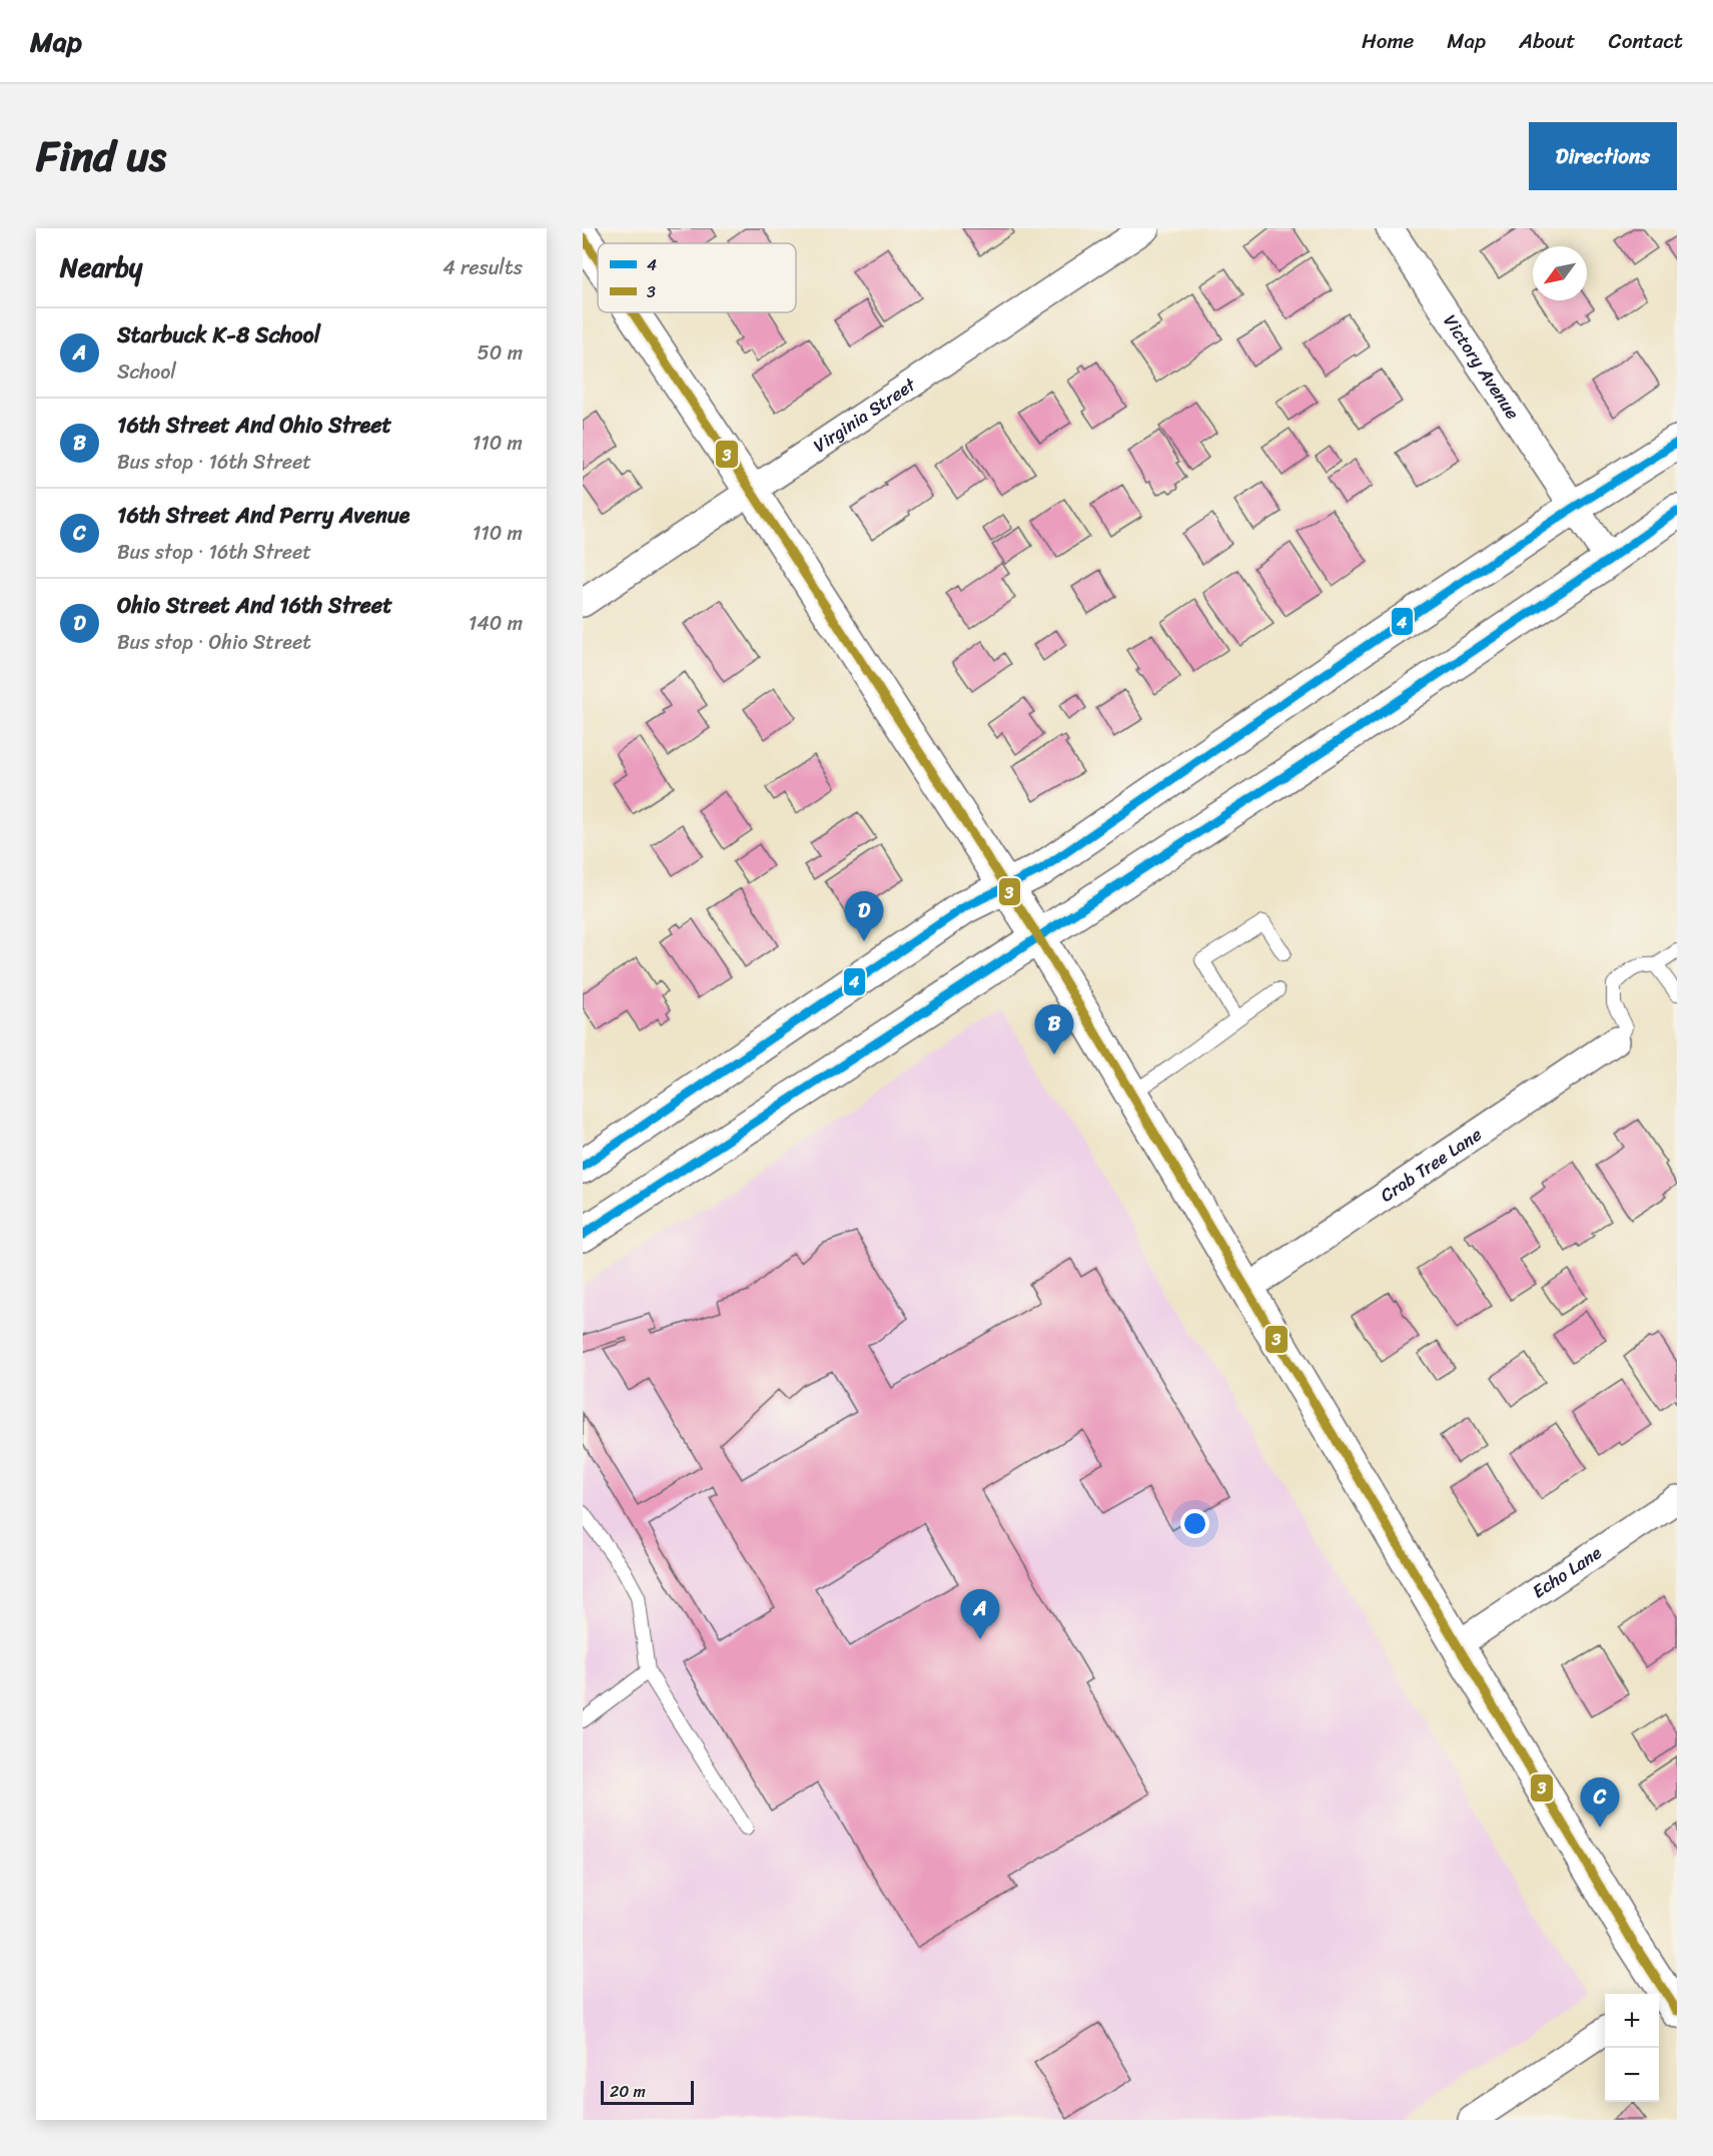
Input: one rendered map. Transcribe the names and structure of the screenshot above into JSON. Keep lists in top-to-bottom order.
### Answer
{
  "streets": {
    "street": [
      "Victory Avenue",
      "Virginia Street",
      "Crab Tree Lane",
      "Echo Lane"
    ]
  },
  "lines": ["transit line 3", "transit line 4"],
  "legend": ["4", "3"],
  "scale_bar": "20 m",
  "north": "bottom left",
  "page": {
    "header": "Map",
    "nav": [
      "Home",
      "Map",
      "About",
      "Contact"
    ],
    "title": "Find us",
    "buttons": "Directions",
    "heading": ["Nearby", "4 results"],
    "list": [
      {
        "mark": "A",
        "name": "Starbuck K-8 School",
        "note": "School",
        "value": "50 m"
      },
      {
        "mark": "B",
        "name": "16th Street And Ohio Street",
        "note": "Bus stop · 16th Street",
        "value": "110 m"
      },
      {
        "mark": "C",
        "name": "16th Street And Perry Avenue",
        "note": "Bus stop · 16th Street",
        "value": "110 m"
      },
      {
        "mark": "D",
        "name": "Ohio Street And 16th Street",
        "note": "Bus stop · Ohio Street",
        "value": "140 m"
      }
    ],
    "pins": [
      "D",
      "B",
      "A",
      "C"
    ],
    "map_buttons": ["+", "−"],
    "scale": "20 m"
  }
}
